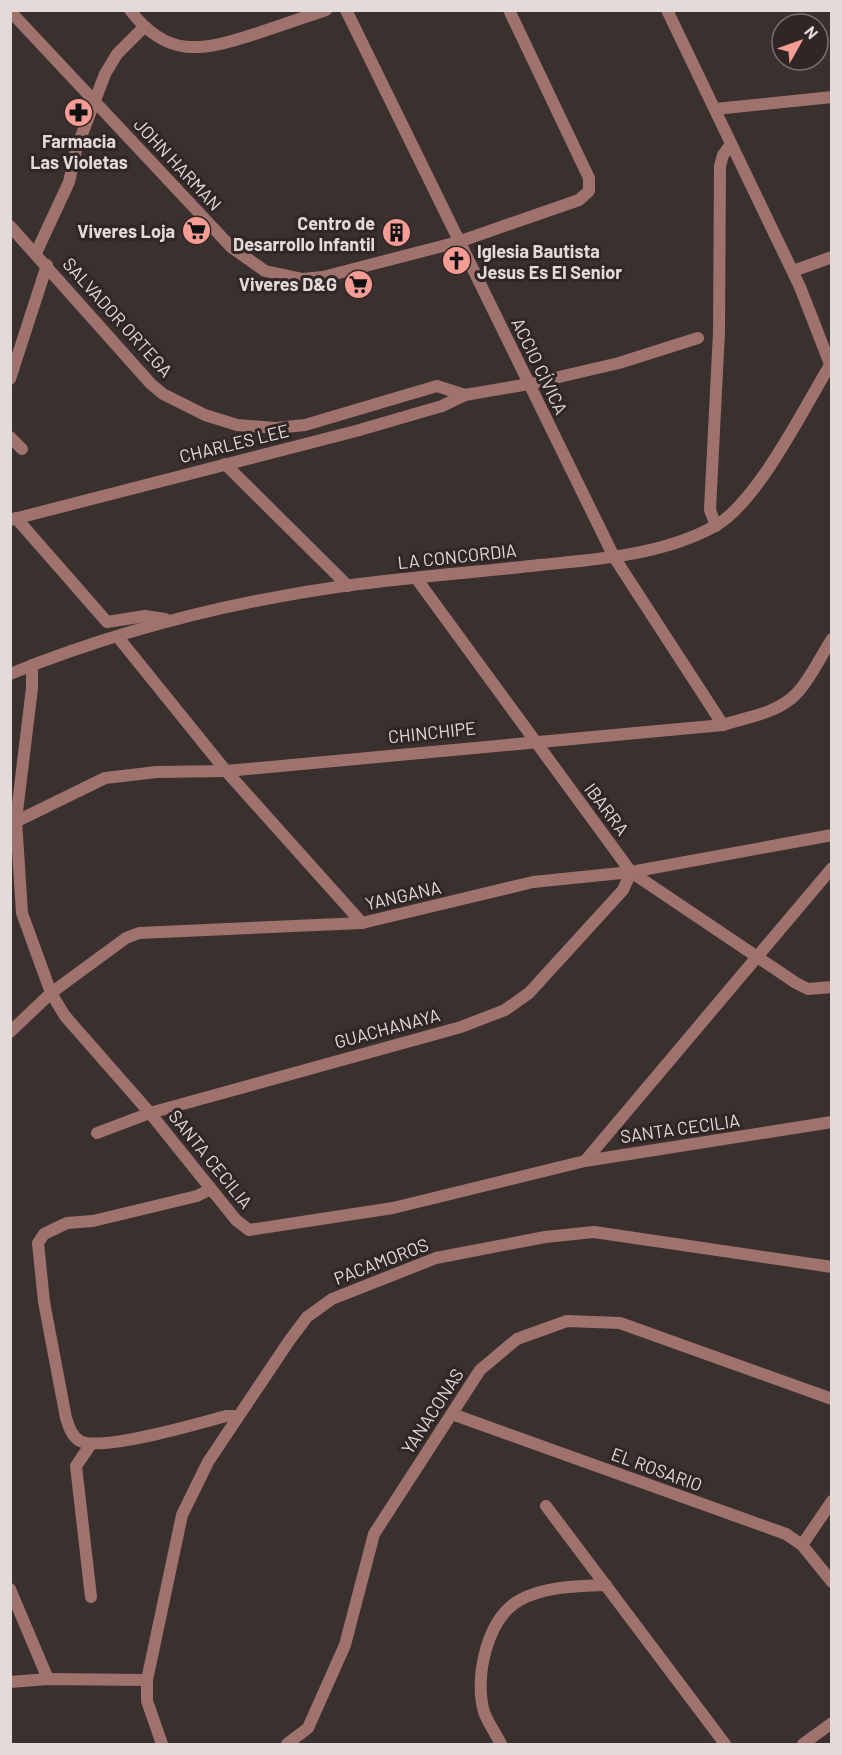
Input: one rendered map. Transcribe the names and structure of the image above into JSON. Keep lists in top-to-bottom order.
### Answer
{
  "streets": {
    "street": [
      "JOHN HARMAN",
      "SALVADOR ORTEGA",
      "ACCIO CÍVICA",
      "CHARLES LEE",
      "LA CONCORDIA",
      "CHINCHIPE",
      "IBARRA",
      "YANGANA",
      "GUACHANAYA",
      "SANTA CECILIA",
      "PACAMOROS",
      "YANACONAS",
      "EL ROSARIO"
    ]
  },
  "crossings": [
    ["JOHN HARMAN", "ACCIO CÍVICA"],
    ["SALVADOR ORTEGA", "ACCIO CÍVICA"],
    ["SALVADOR ORTEGA", "CHARLES LEE"],
    ["ACCIO CÍVICA", "LA CONCORDIA"],
    ["ACCIO CÍVICA", "CHINCHIPE"],
    ["LA CONCORDIA", "IBARRA"],
    ["LA CONCORDIA", "SANTA CECILIA"],
    ["CHINCHIPE", "IBARRA"],
    ["CHINCHIPE", "SANTA CECILIA"],
    ["IBARRA", "YANGANA"],
    ["IBARRA", "GUACHANAYA"],
    ["YANGANA", "GUACHANAYA"],
    ["YANGANA", "SANTA CECILIA"],
    ["GUACHANAYA", "SANTA CECILIA"],
    ["YANACONAS", "EL ROSARIO"]
  ],
  "places": {
    "pharmacy": ["Farmacia Las Violetas"],
    "supermarket": ["Viveres Loja", "Viveres D&G"],
    "building": ["Centro de Desarrollo Infantil"],
    "church": ["Iglesia Bautista Jesus Es El Senior"]
  },
  "north": "top right"
}
